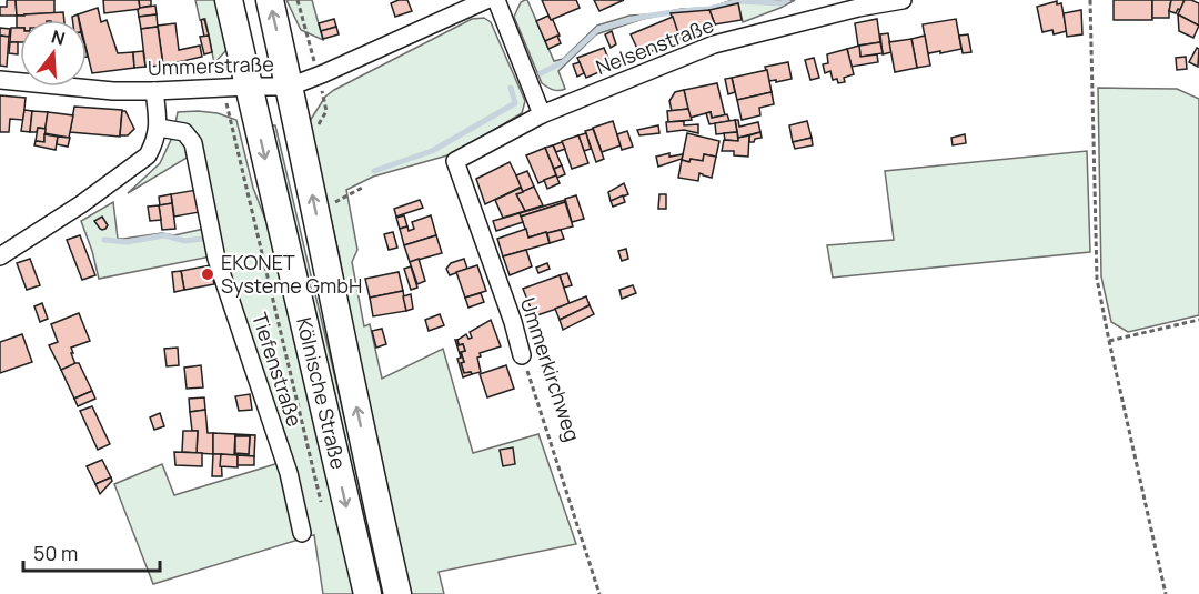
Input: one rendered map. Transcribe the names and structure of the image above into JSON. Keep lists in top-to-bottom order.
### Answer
{
  "streets": {
    "main road": ["Kölnische Straße"],
    "street": [
      "Nelsenstraße",
      "Ummerstraße",
      "Tiefenstraße",
      "Ummerkirchweg"
    ]
  },
  "crossings": [
    ["Nelsenstraße", "Ummerkirchweg"],
    ["Ummerstraße", "Kölnische Straße"]
  ],
  "places": ["EKONET Systeme GmbH"],
  "scale_bar": "50 m",
  "north": "top"
}
